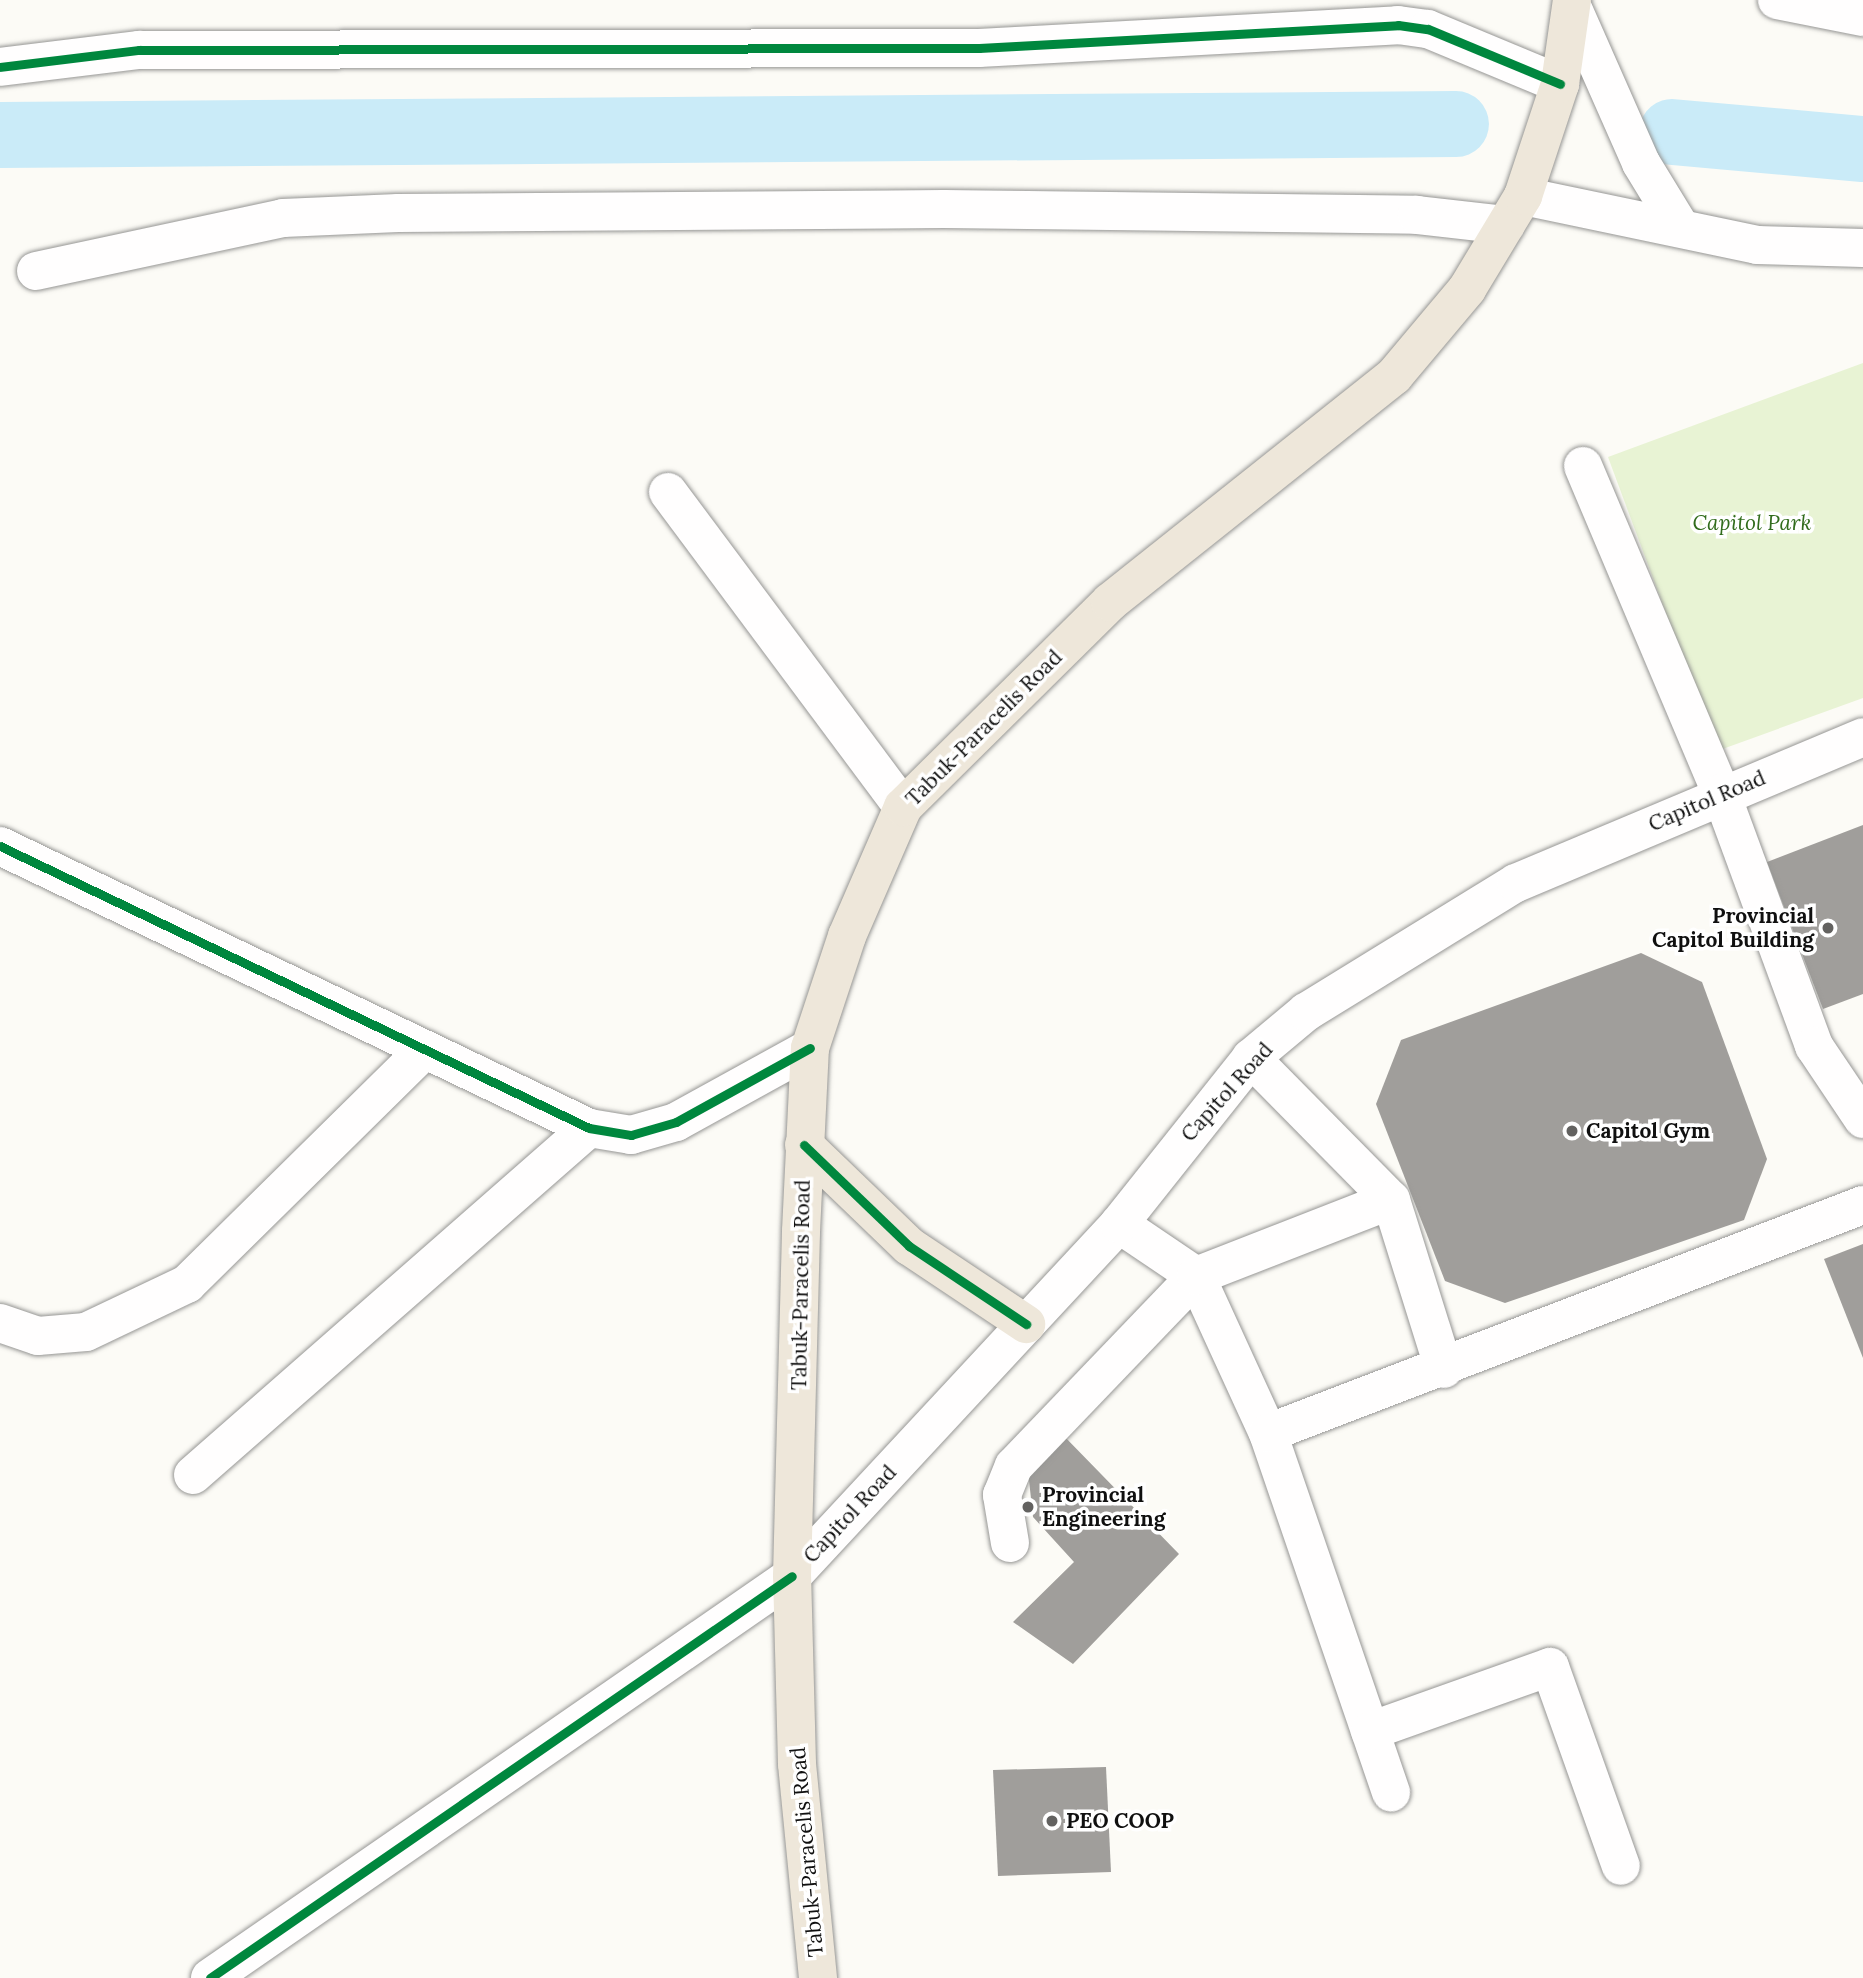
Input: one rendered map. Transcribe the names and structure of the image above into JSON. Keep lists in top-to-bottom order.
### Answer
{
  "streets": {
    "main road": ["Tabuk-Paracelis Road"],
    "street": ["Capitol Road"]
  },
  "crossings": [
    ["Tabuk-Paracelis Road", "Capitol Road"]
  ],
  "parks": ["Capitol Park"],
  "places": [
    "Provincial Capitol Building",
    "Capitol Gym",
    "Provincial Engineering",
    "PEO COOP"
  ]
}
